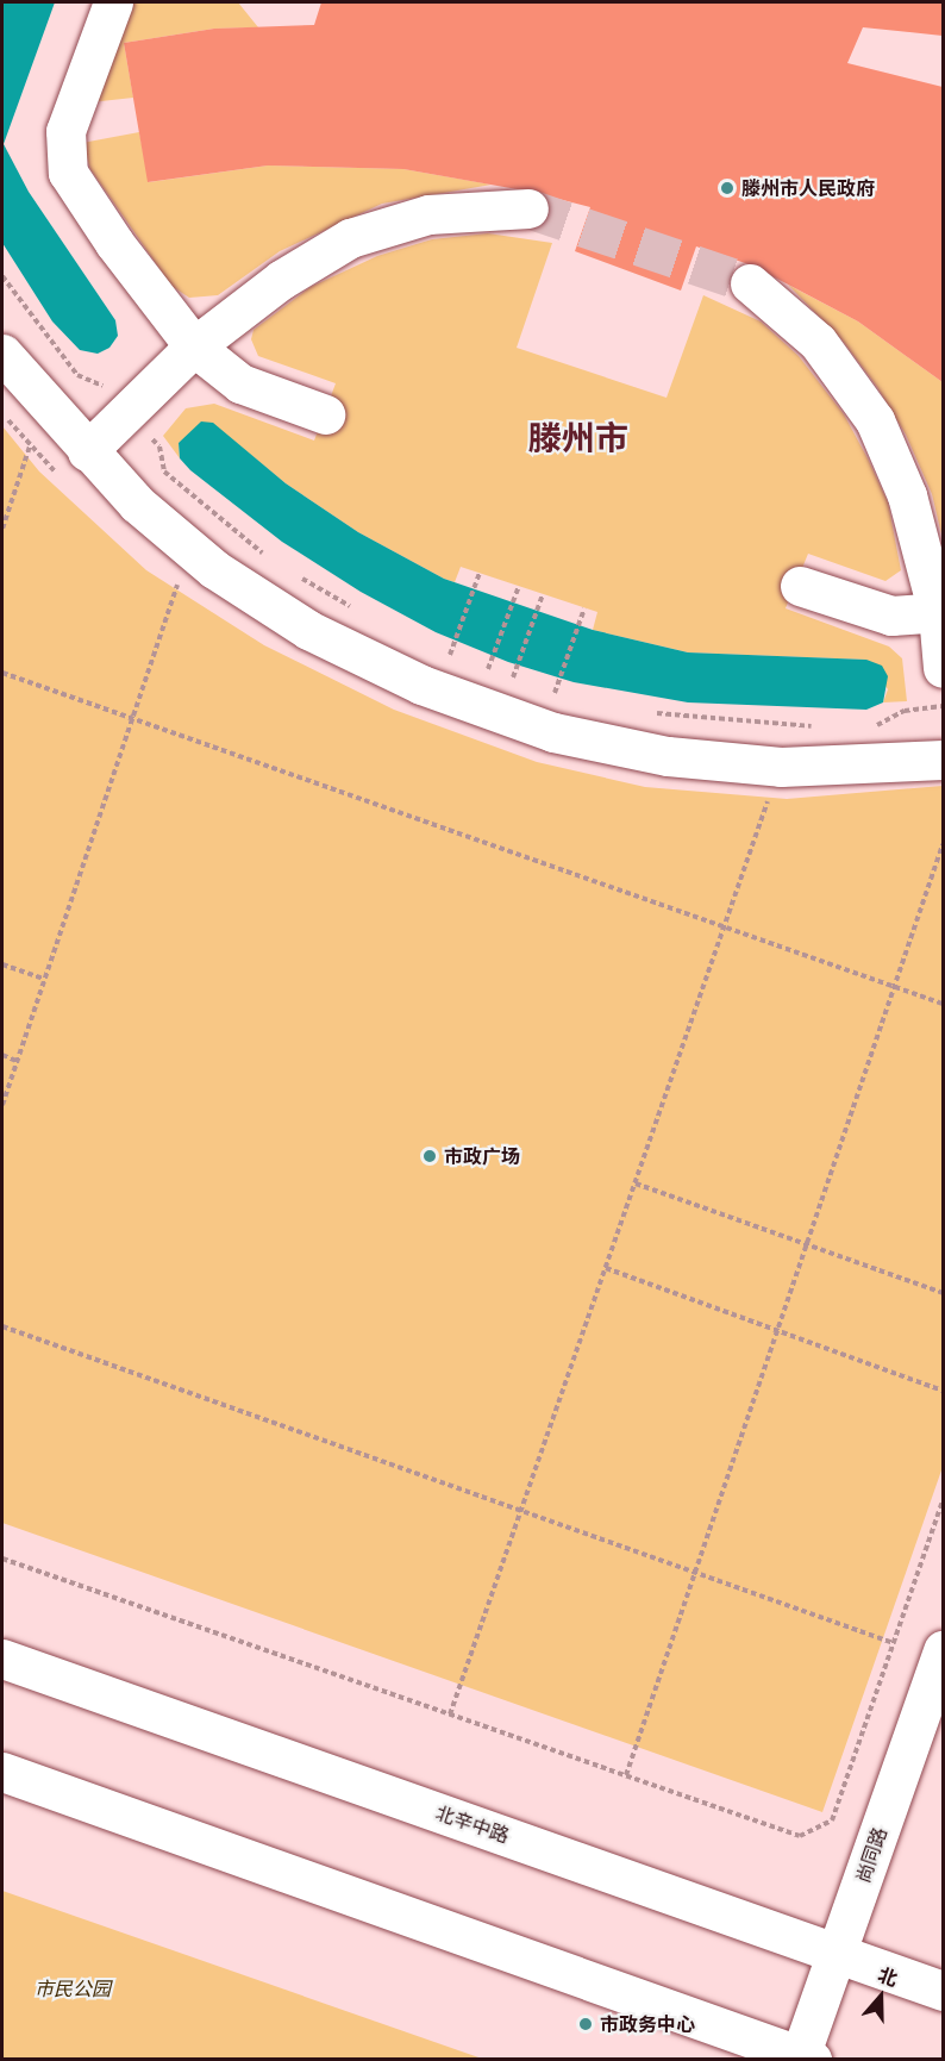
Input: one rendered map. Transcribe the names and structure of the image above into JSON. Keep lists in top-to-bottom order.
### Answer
{
  "streets": {
    "street": ["北辛中路", "尚同路"]
  },
  "crossings": [
    ["北辛中路", "尚同路"]
  ],
  "districts": ["滕州市"],
  "parks": ["市民公园"],
  "places": ["滕州市人民政府", "市政广场", "市政务中心"],
  "north": "top"
}
